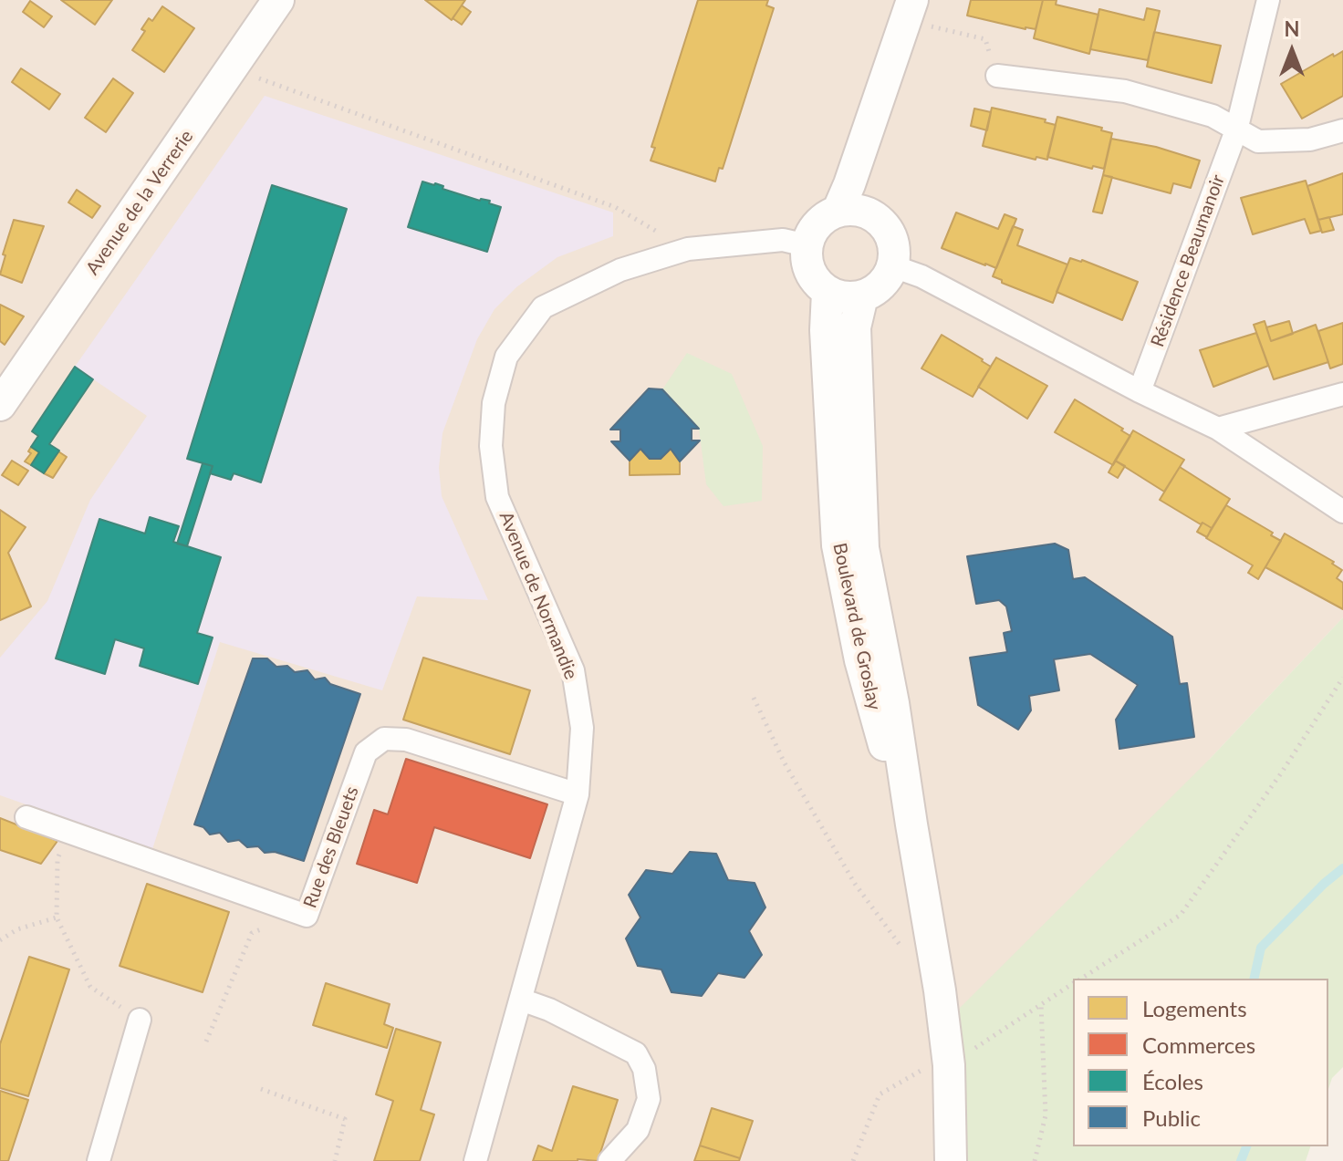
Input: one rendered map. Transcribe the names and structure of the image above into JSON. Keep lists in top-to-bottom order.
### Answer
{
  "streets": {
    "main road": ["Avenue de la Verrerie", "Boulevard de Groslay"],
    "street": ["Résidence Beaumanoir", "Avenue de Normandie", "Rue des Bleuets"]
  },
  "crossings": [
    ["Avenue de Normandie", "Boulevard de Groslay"],
    ["Avenue de Normandie", "Rue des Bleuets"]
  ],
  "legend": [
    "Logements",
    "Commerces",
    "Écoles",
    "Public"
  ],
  "north": "top"
}
